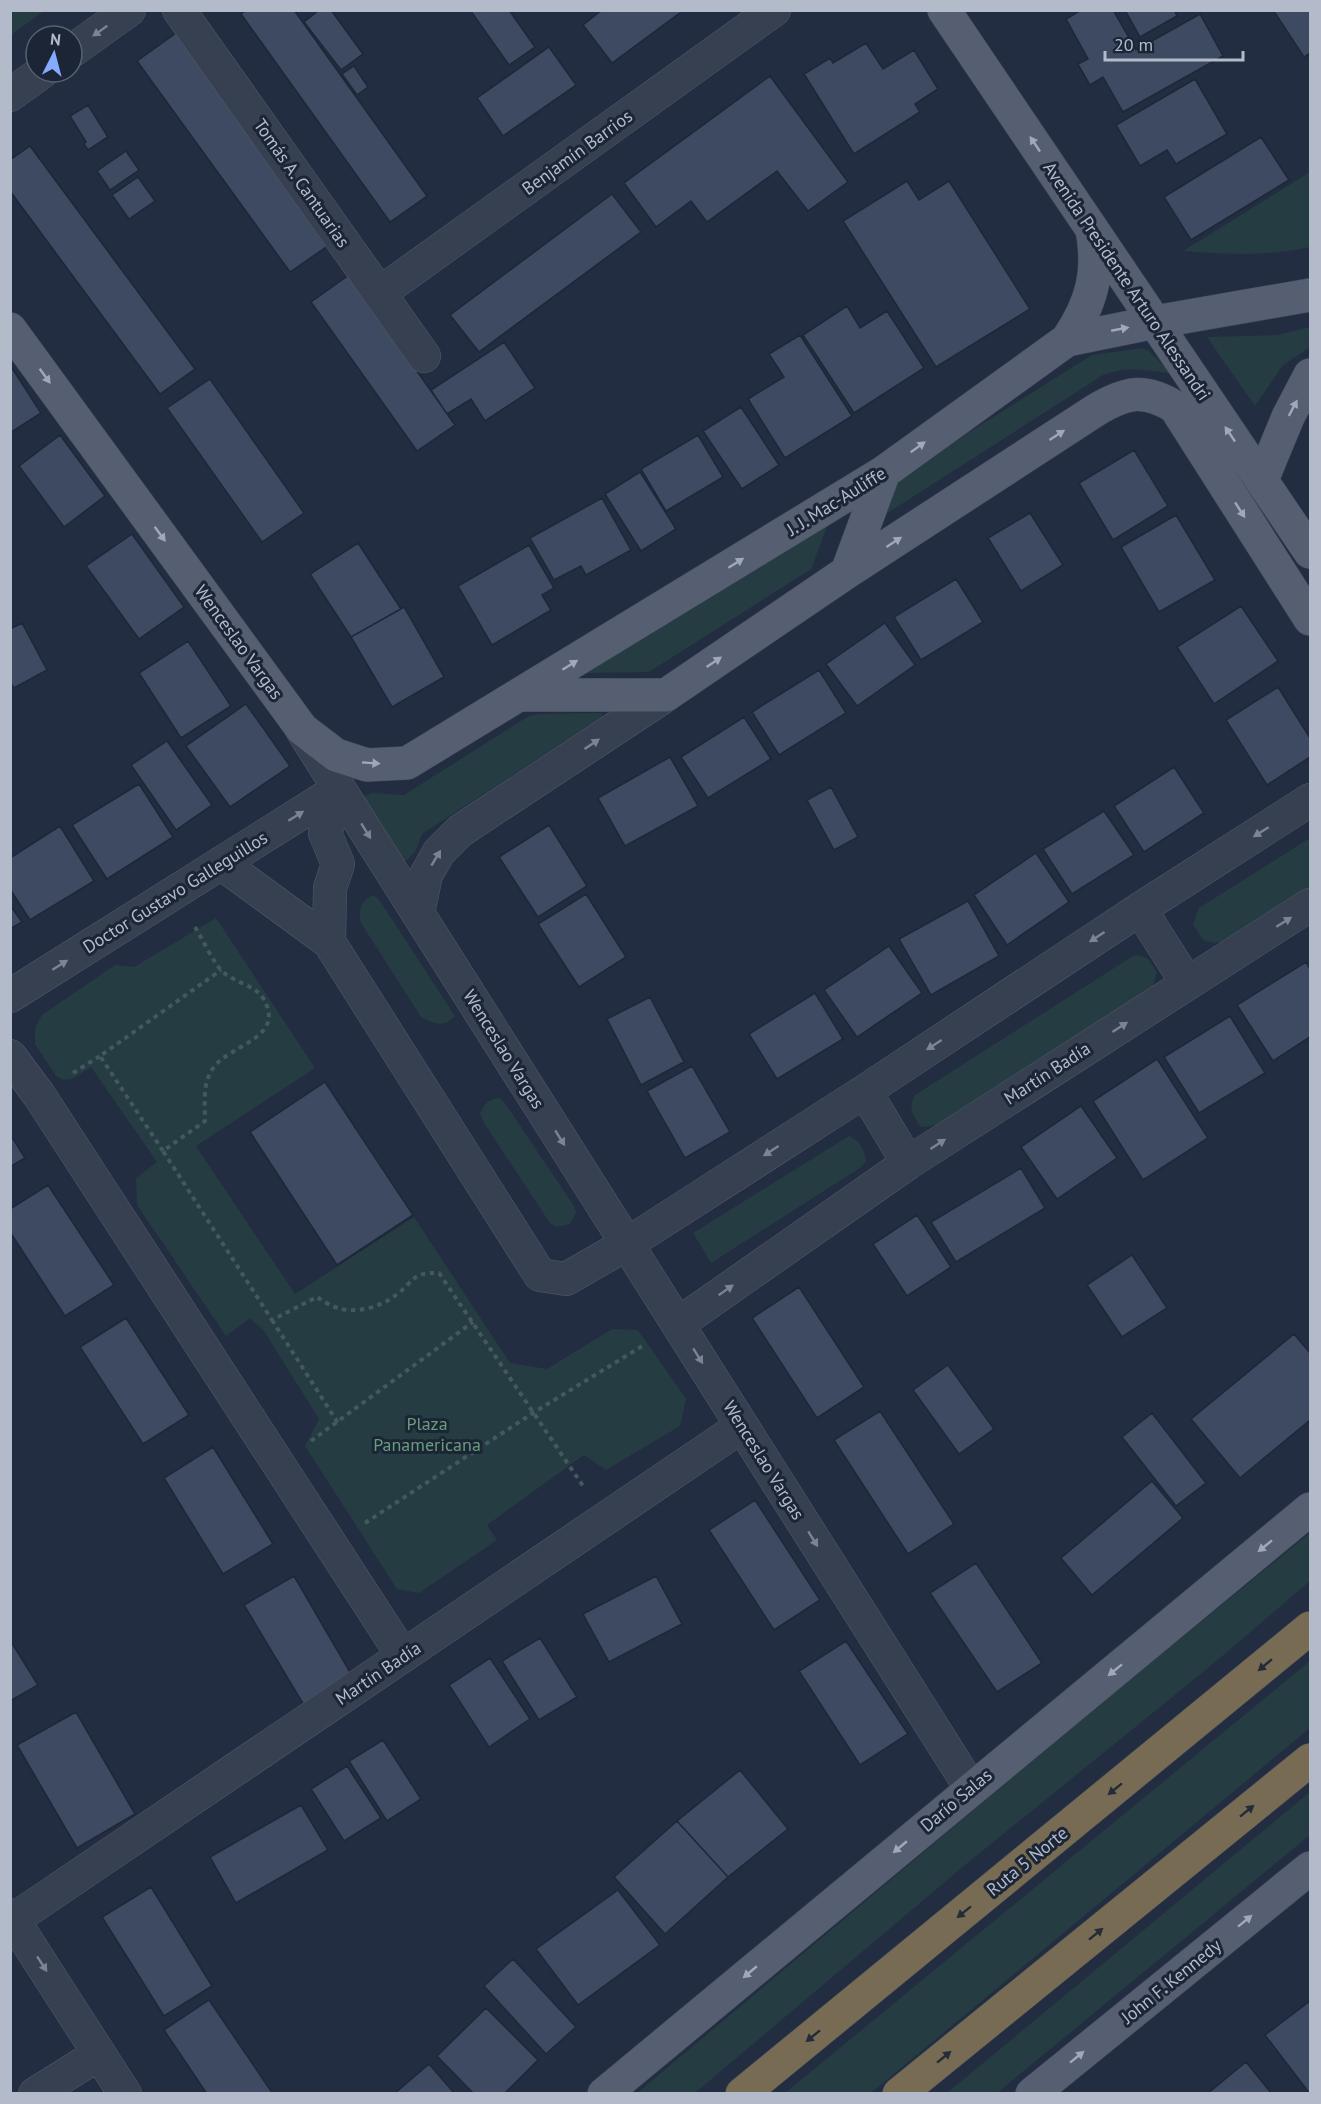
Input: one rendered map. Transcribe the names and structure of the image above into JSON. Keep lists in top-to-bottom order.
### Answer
{
  "streets": {
    "highway": ["Ruta 5 Norte"],
    "main road": [
      "Avenida Presidente Arturo Alessandri",
      "J. J. Mac-Auliffe",
      "Wenceslao Vargas",
      "Darío Salas",
      "John F. Kennedy"
    ],
    "street": [
      "Benjamín Barrios",
      "Tomás A. Cantuarias",
      "Doctor Gustavo Galleguillos",
      "Martín Badía"
    ]
  },
  "crossings": [
    ["Benjamín Barrios", "Tomás A. Cantuarias"],
    ["Avenida Presidente Arturo Alessandri", "J. J. Mac-Auliffe"],
    ["J. J. Mac-Auliffe", "Wenceslao Vargas"],
    ["Wenceslao Vargas", "Doctor Gustavo Galleguillos"],
    ["Wenceslao Vargas", "Martín Badía"],
    ["Wenceslao Vargas", "Darío Salas"]
  ],
  "one_way": [
    "Wenceslao Vargas",
    "Doctor Gustavo Galleguillos",
    "Darío Salas",
    "John F. Kennedy"
  ],
  "parks": ["Plaza Panamericana"],
  "scale_bar": "20 m",
  "north": "top"
}
